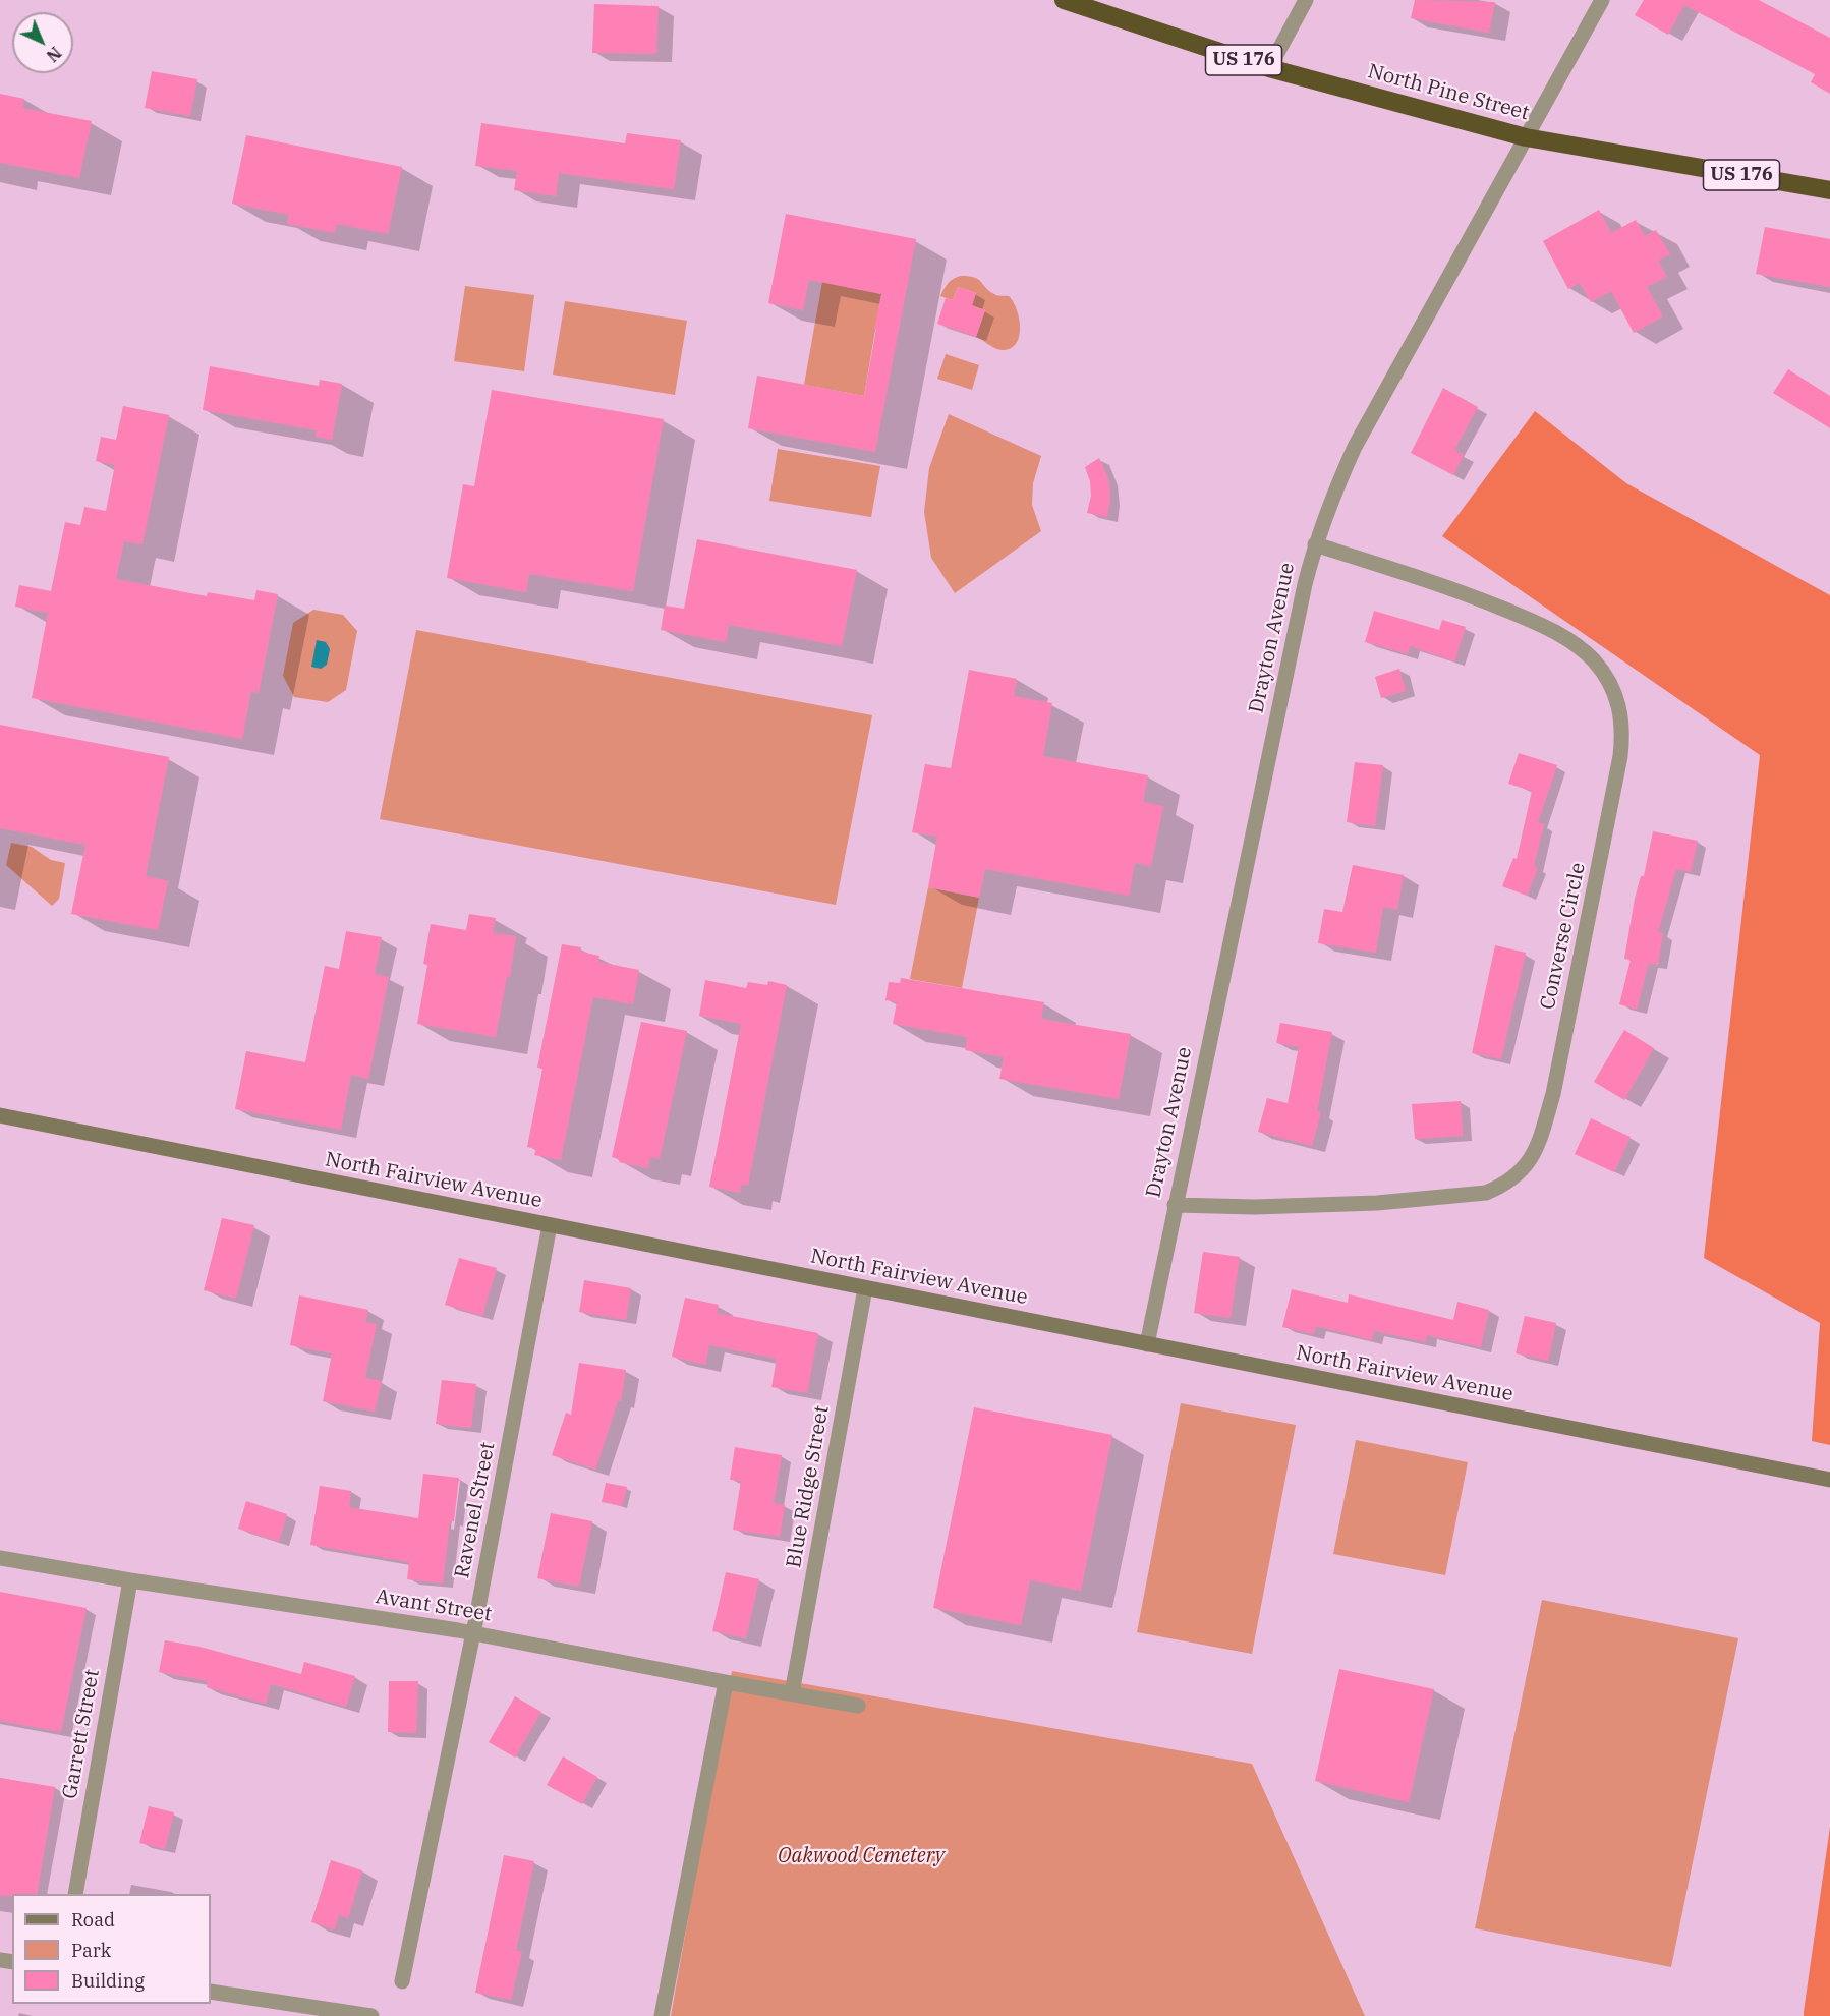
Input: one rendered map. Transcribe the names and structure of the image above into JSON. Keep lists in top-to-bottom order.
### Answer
{
  "streets": {
    "highway": ["US 176", "North Pine Street"],
    "street": [
      "Drayton Avenue",
      "Converse Circle",
      "North Fairview Avenue",
      "Blue Ridge Street",
      "Ravenel Street",
      "Avant Street",
      "Garrett Street"
    ]
  },
  "crossings": [
    ["North Pine Street", "Drayton Avenue"],
    ["Drayton Avenue", "Converse Circle"],
    ["Drayton Avenue", "North Fairview Avenue"],
    ["North Fairview Avenue", "Blue Ridge Street"],
    ["North Fairview Avenue", "Ravenel Street"],
    ["Blue Ridge Street", "Avant Street"],
    ["Ravenel Street", "Avant Street"],
    ["Avant Street", "Garrett Street"]
  ],
  "parks": ["Oakwood Cemetery"],
  "legend": ["Road", "Park", "Building"],
  "north": "bottom right"
}
